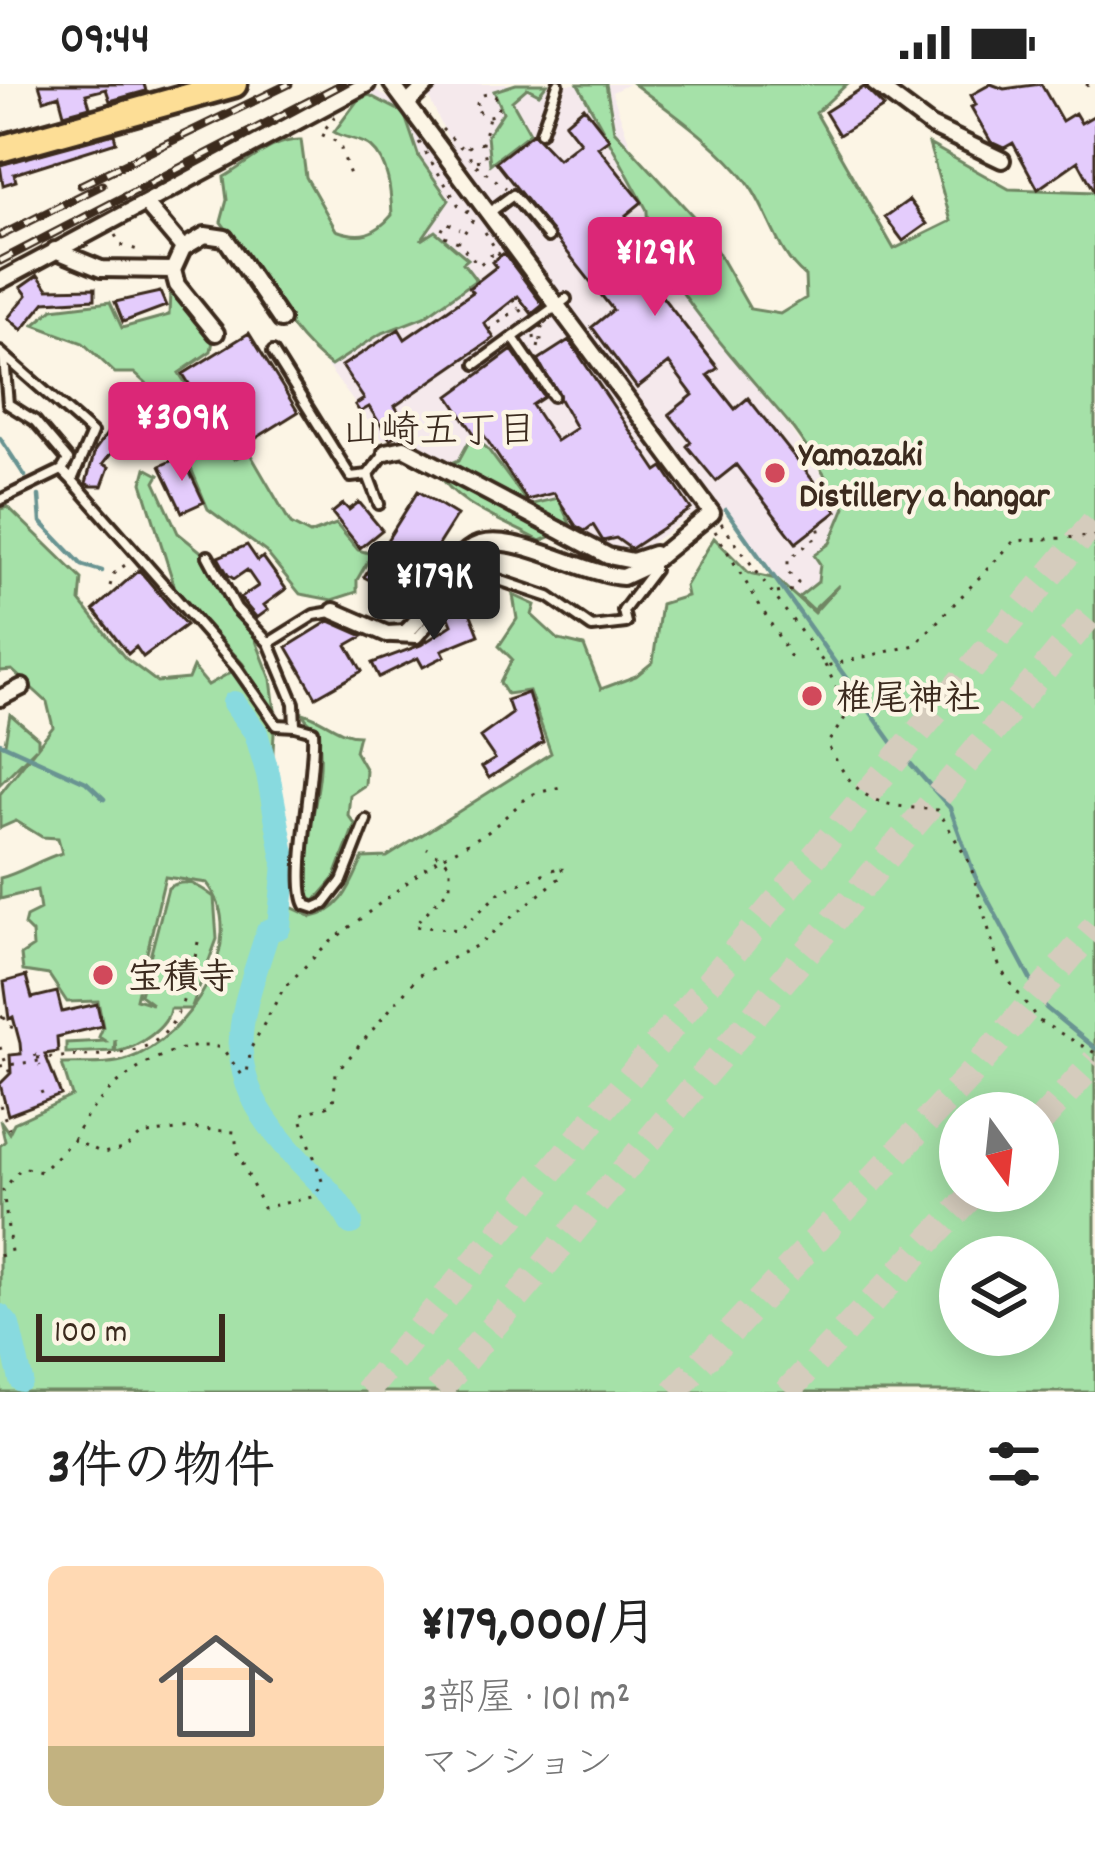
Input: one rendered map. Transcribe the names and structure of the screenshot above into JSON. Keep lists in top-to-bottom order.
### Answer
{
  "districts": ["山崎五丁目"],
  "places": ["Yamazaki Distillery a hangar", "椎尾神社", "宝積寺"],
  "scale_bar": "100 m",
  "north": "bottom",
  "page": {
    "status": "09:44",
    "price": ["¥129K", "¥309K", "¥179K"],
    "scale": "100 m",
    "heading": "3件の物件",
    "list": [
      {
        "name": "¥179,000/月",
        "note": "3部屋 · 101 m² · マンション"
      }
    ]
  }
}
